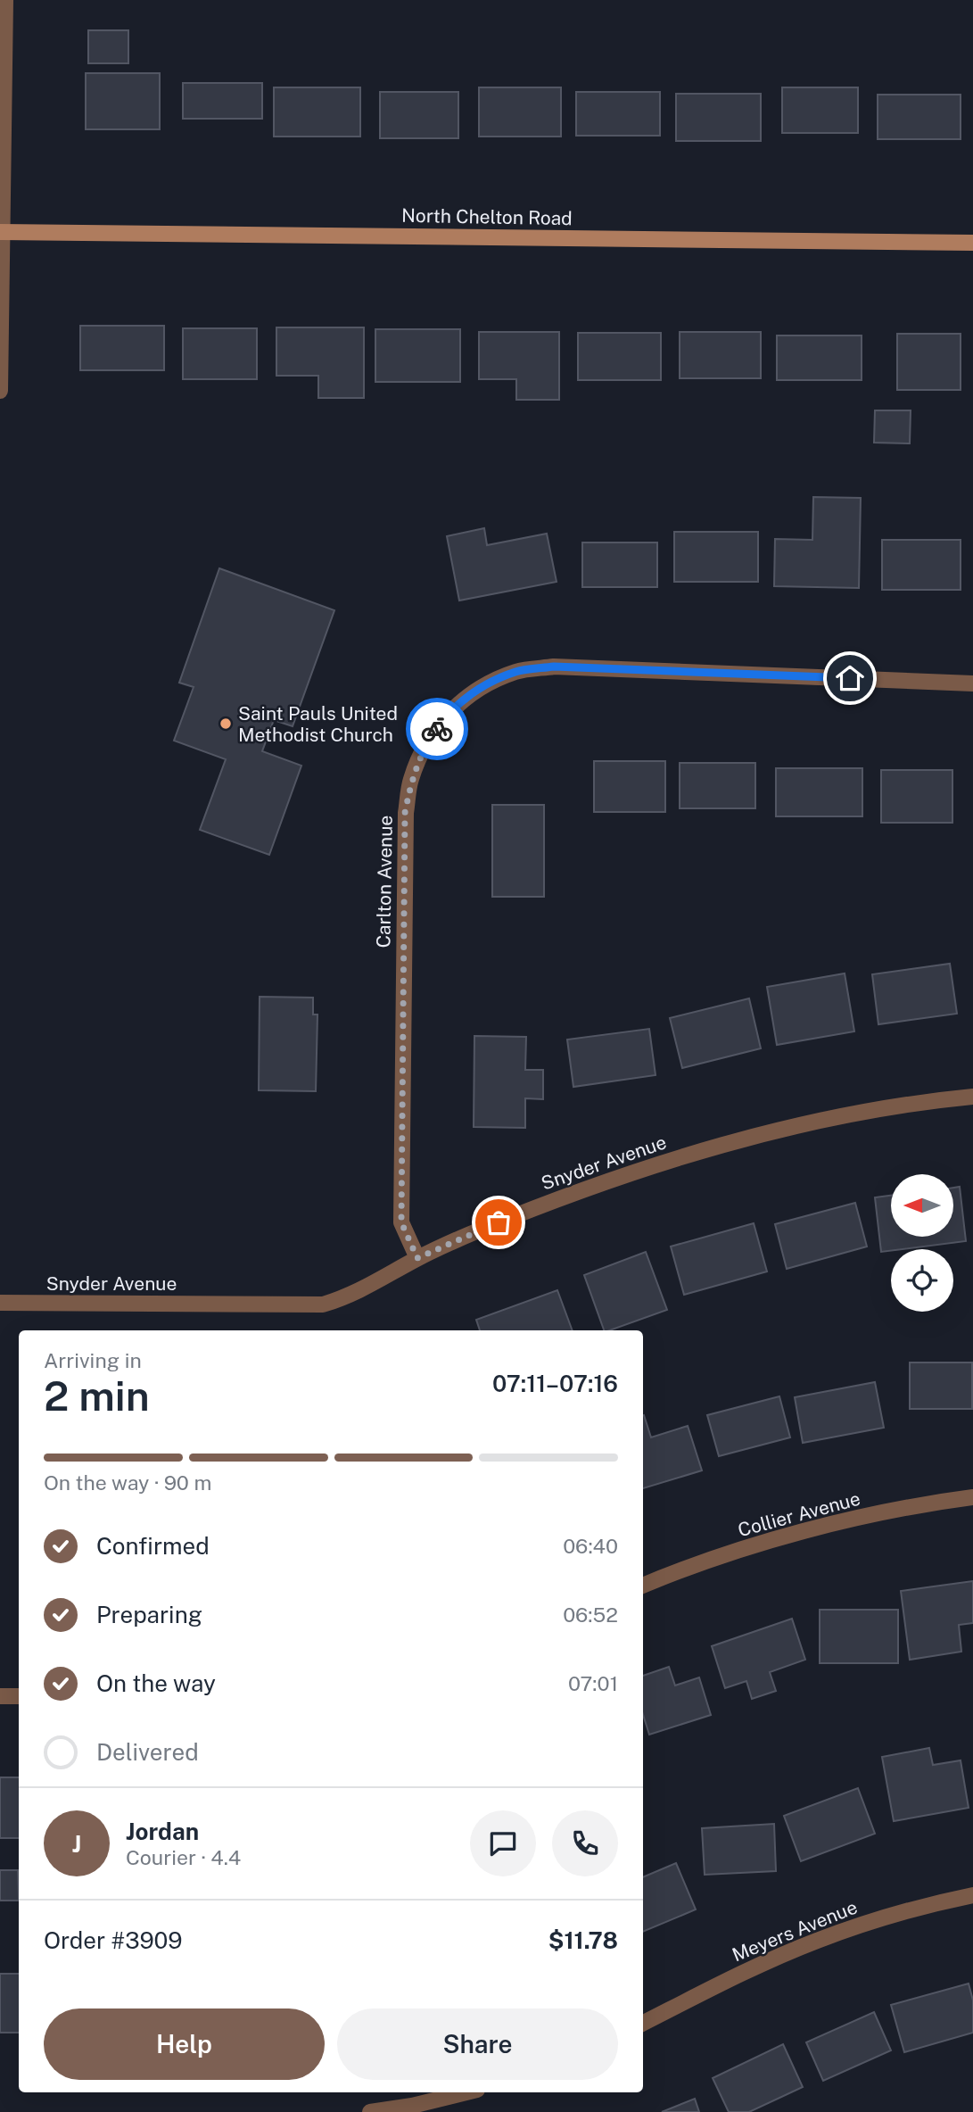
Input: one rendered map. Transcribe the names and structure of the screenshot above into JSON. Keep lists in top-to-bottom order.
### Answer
{
  "streets": {
    "main road": ["North Chelton Road"],
    "street": [
      "Carlton Avenue",
      "Snyder Avenue",
      "Collier Avenue",
      "Meyers Avenue"
    ]
  },
  "crossings": [
    ["Carlton Avenue", "Snyder Avenue"]
  ],
  "places": ["Saint Pauls United Methodist Church"],
  "north": "left",
  "page": {
    "heading": ["2 min", "Arriving in", "07:11–07:16"],
    "panel": [
      "Jordan",
      "Courier · 4.4",
      "Order #3909",
      "$11.78"
    ],
    "bar": "On the way · 90 m",
    "list": [
      ["Confirmed", "06:40"],
      ["Preparing", "06:52"],
      ["On the way", "07:01"],
      "Delivered"
    ],
    "round": "J",
    "buttons": ["Help", "Share"]
  }
}
